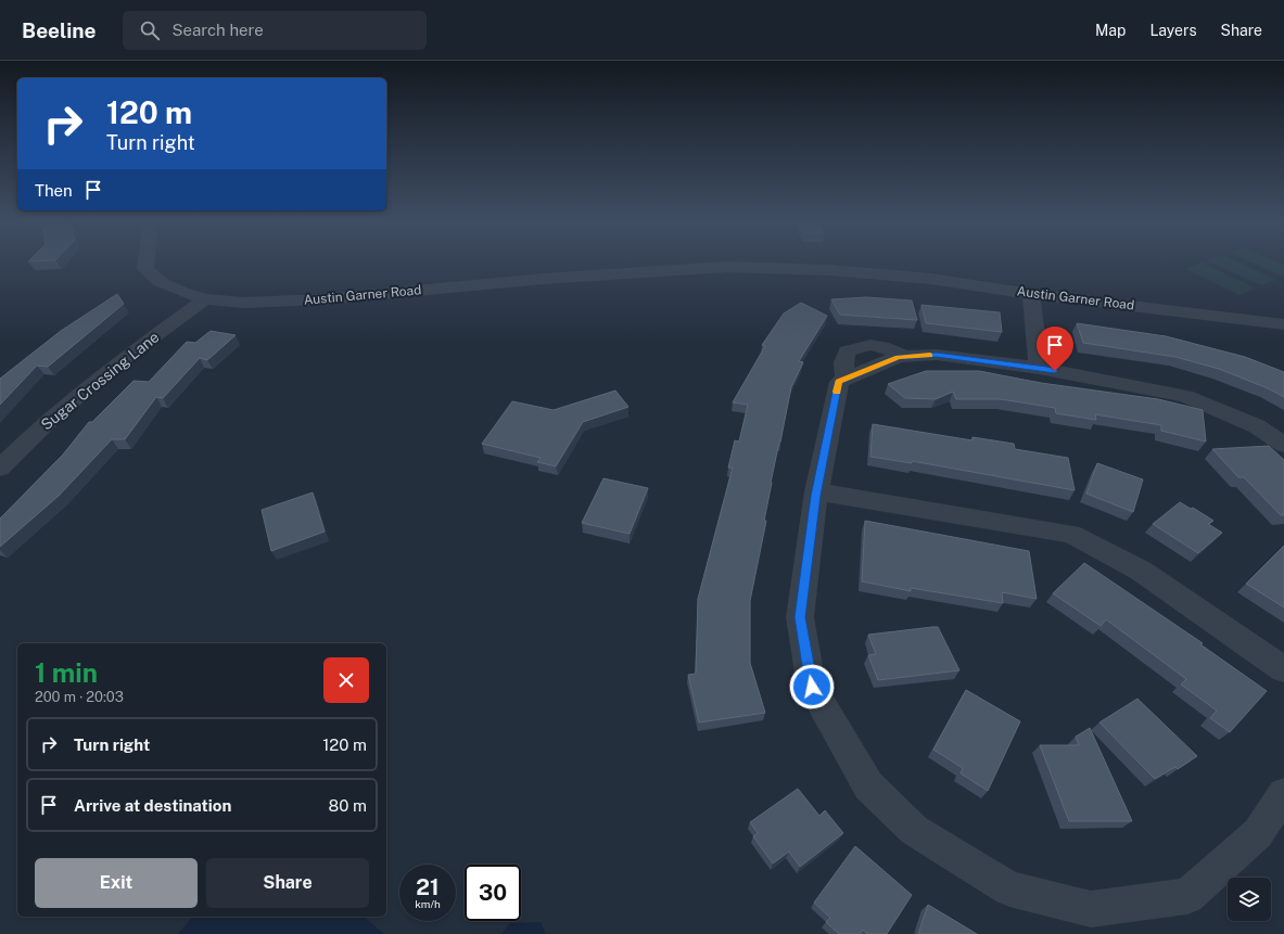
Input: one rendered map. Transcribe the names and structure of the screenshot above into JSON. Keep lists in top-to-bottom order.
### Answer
{
  "streets": {
    "street": ["Austin Garner Road", "Sugar Crossing Lane"]
  },
  "crossings": [
    ["Austin Garner Road", "Sugar Crossing Lane"]
  ],
  "page": {
    "header": "Beeline",
    "search": "Search here",
    "nav": ["Map", "Layers", "Share"],
    "turn": ["120 m", "Turn right"],
    "then": "Then",
    "heading": ["1 min", "200 m · 20:03"],
    "list": [
      {
        "name": "Turn right",
        "value": "120 m"
      },
      {
        "name": "Arrive at destination",
        "value": "80 m"
      }
    ],
    "buttons": ["Exit", "Share"],
    "speed": "21 km/h",
    "limit": "30"
  }
}
